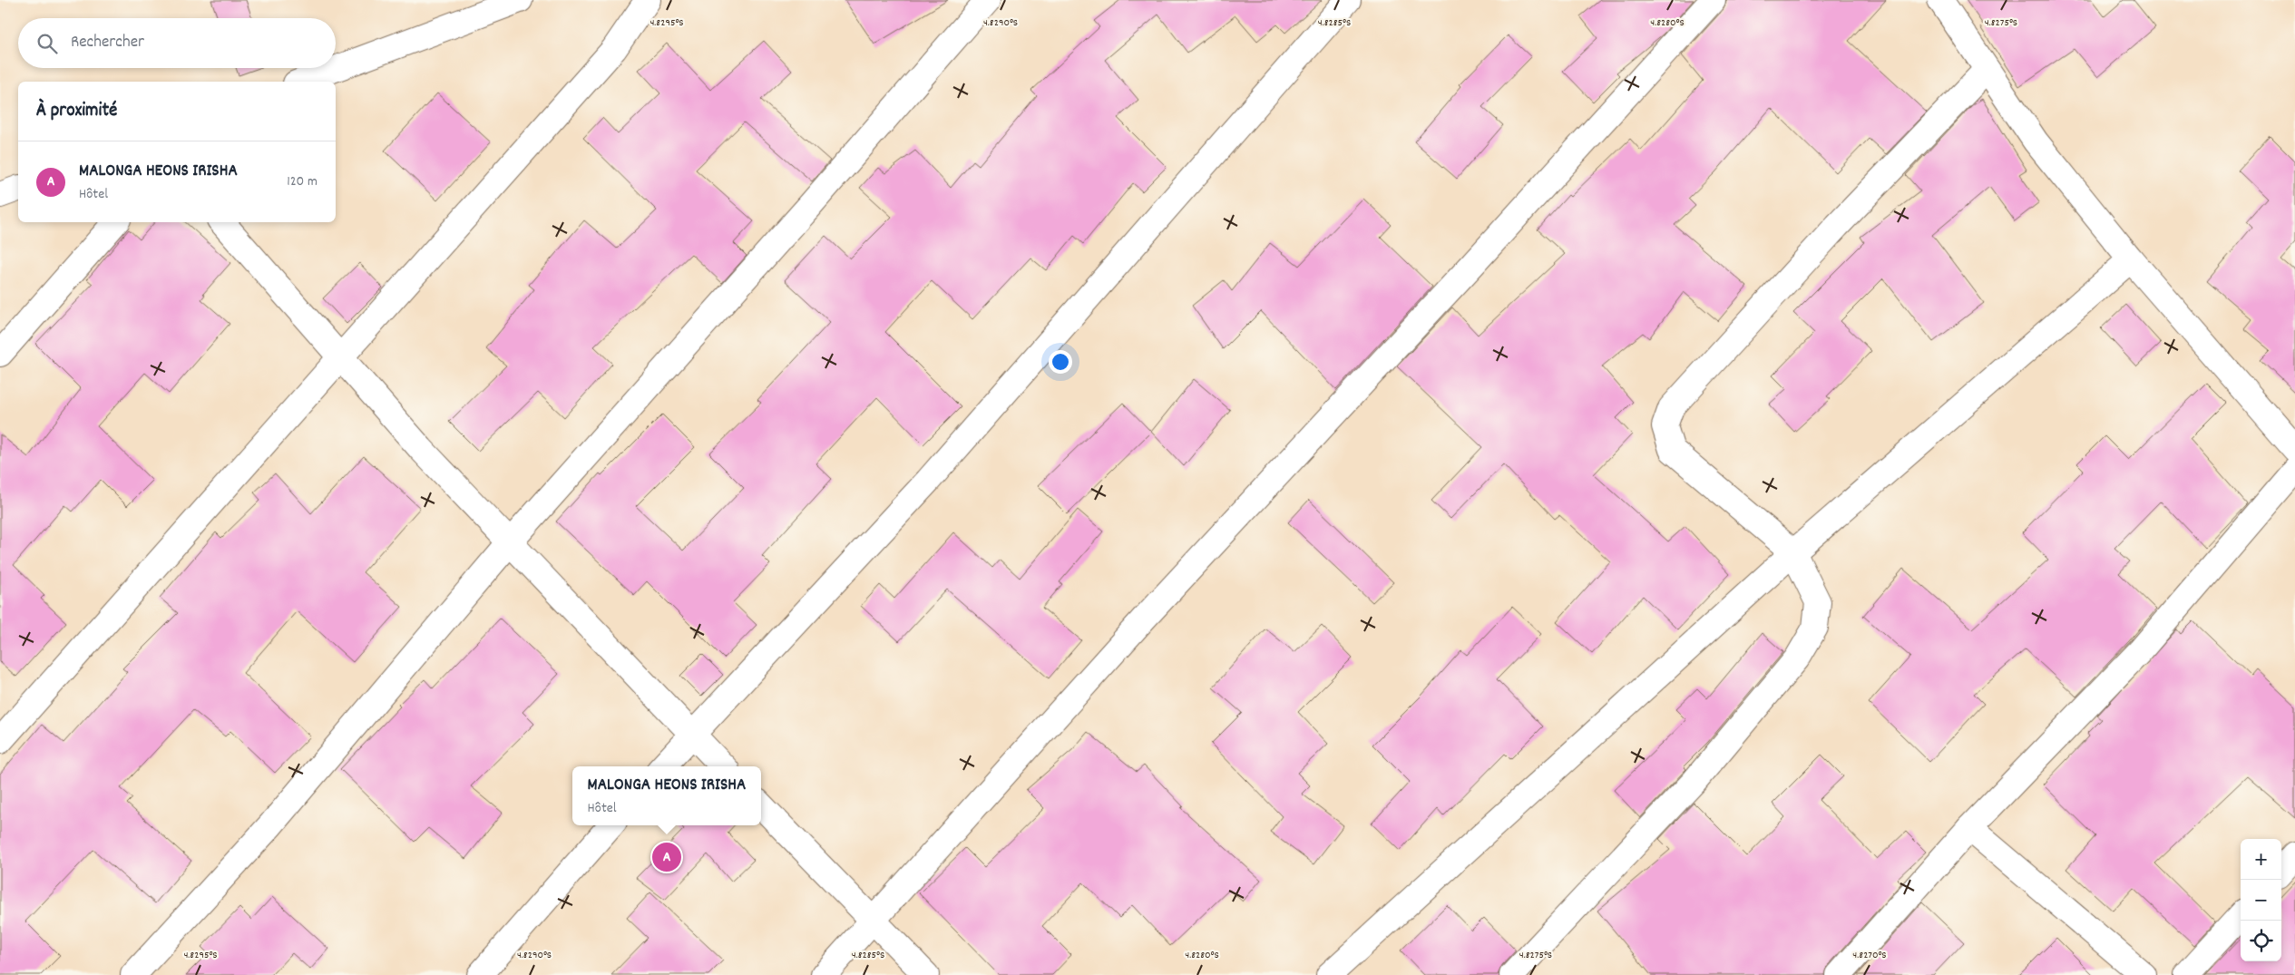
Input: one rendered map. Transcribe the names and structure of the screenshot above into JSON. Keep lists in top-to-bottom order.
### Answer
{
  "page": {
    "search": "Rechercher",
    "heading": "À proximité",
    "list": [
      {
        "mark": "A",
        "name": "MALONGA HEONS IRISHA",
        "note": "Hôtel",
        "value": "120 m"
      }
    ],
    "popup": ["MALONGA HEONS IRISHA", "Hôtel"],
    "map_buttons": ["+", "−"],
    "pins": "A"
  },
  "coordinates": [
    "4.8295°S",
    "4.8290°S",
    "4.8285°S",
    "4.8280°S",
    "4.8275°S",
    "4.8270°S"
  ]
}
